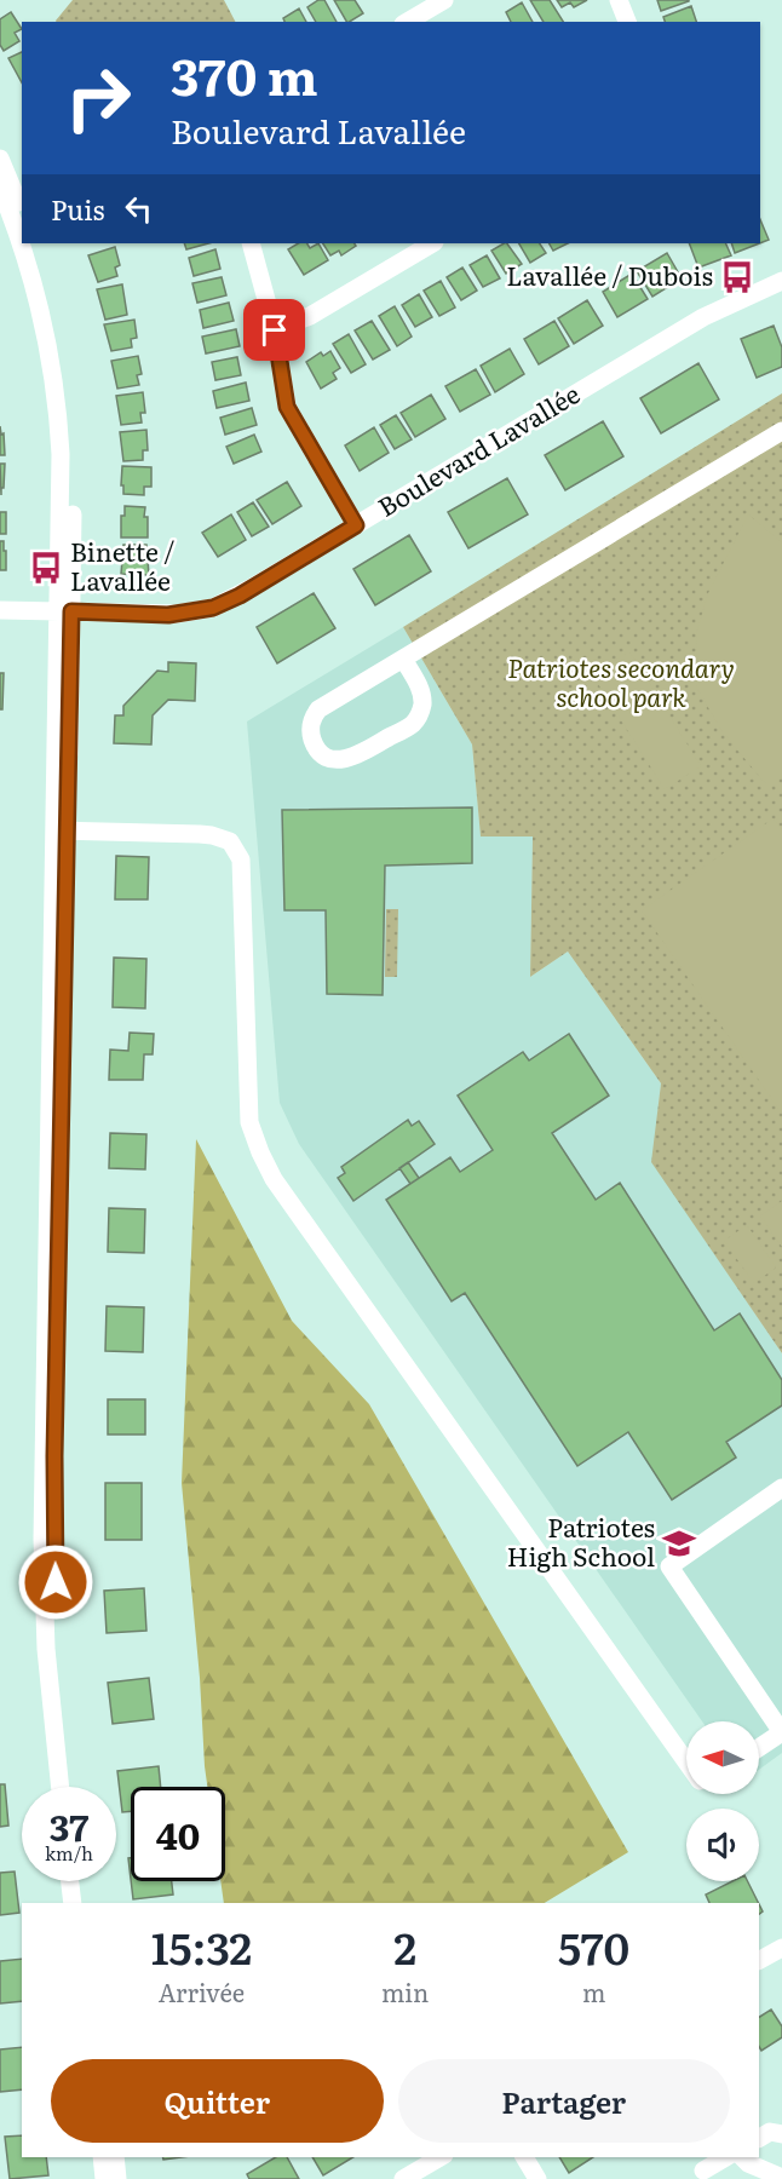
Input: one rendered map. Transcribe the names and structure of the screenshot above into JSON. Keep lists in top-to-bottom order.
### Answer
{
  "streets": {
    "street": ["Boulevard Lavallée"]
  },
  "parks": ["Patriotes secondary school park"],
  "places": {
    "bus stop": ["Lavallée / Dubois", "Binette / Lavallée"],
    "school or university": ["Patriotes High School"]
  },
  "north": "left",
  "page": {
    "turn": ["370 m", "Boulevard Lavallée"],
    "then": "Puis",
    "speed": "37 km/h",
    "limit": "40",
    "eta": [
      "15:32",
      "Arrivée",
      "2",
      "min",
      "570",
      "m"
    ],
    "buttons": ["Quitter", "Partager"]
  }
}
